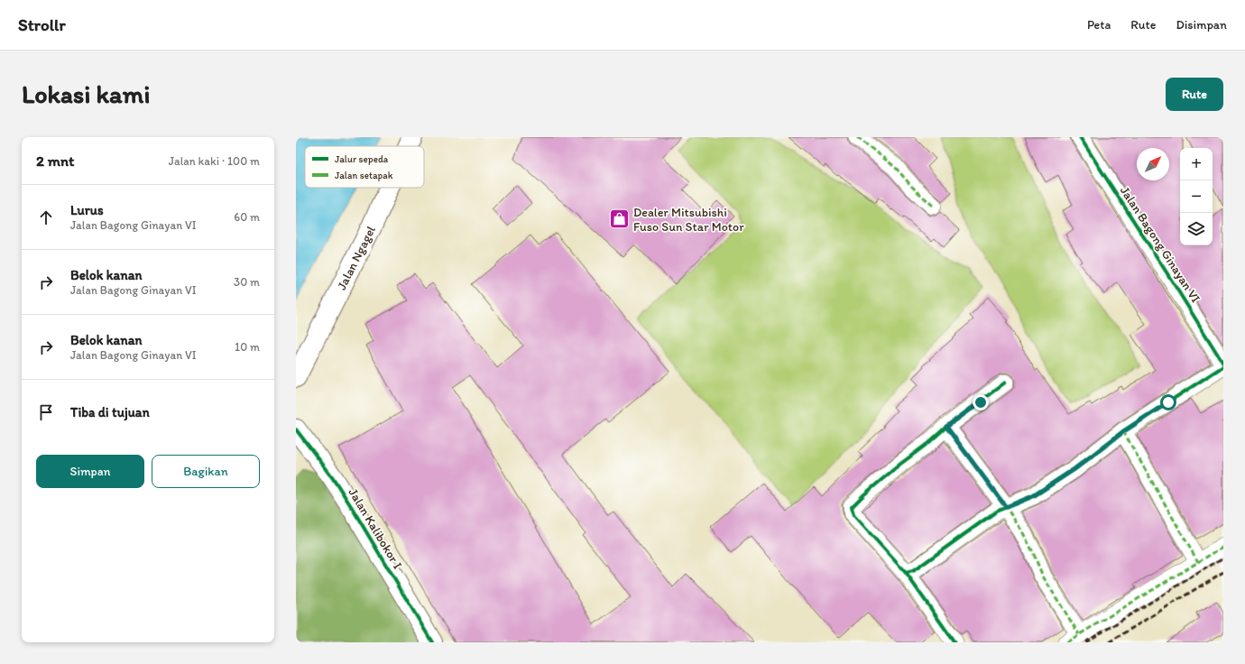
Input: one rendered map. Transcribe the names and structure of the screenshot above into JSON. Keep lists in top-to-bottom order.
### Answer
{
  "streets": {
    "main road": ["Jalan Ngagel", "Jalan Kalibokor I"],
    "street": ["Jalan Bagong Ginayan VI"]
  },
  "places": {
    "shop": ["Dealer Mitsubishi Fuso Sun Star Motor"]
  },
  "legend": ["Jalur sepeda", "Jalan setapak"],
  "north": "top right",
  "page": {
    "header": "Strollr",
    "nav": ["Peta", "Rute", "Disimpan"],
    "buttons": [
      "Rute",
      ["Simpan", "Bagikan"]
    ],
    "title": "Lokasi kami",
    "heading": ["2 mnt", "Jalan kaki · 100 m"],
    "map_buttons": ["+", "−"],
    "list": [
      ["Lurus", "Jalan Bagong Ginayan VI", "60 m"],
      ["Belok kanan", "Jalan Bagong Ginayan VI", "30 m"],
      ["Belok kanan", "Jalan Bagong Ginayan VI", "10 m"],
      "Tiba di tujuan"
    ]
  }
}
